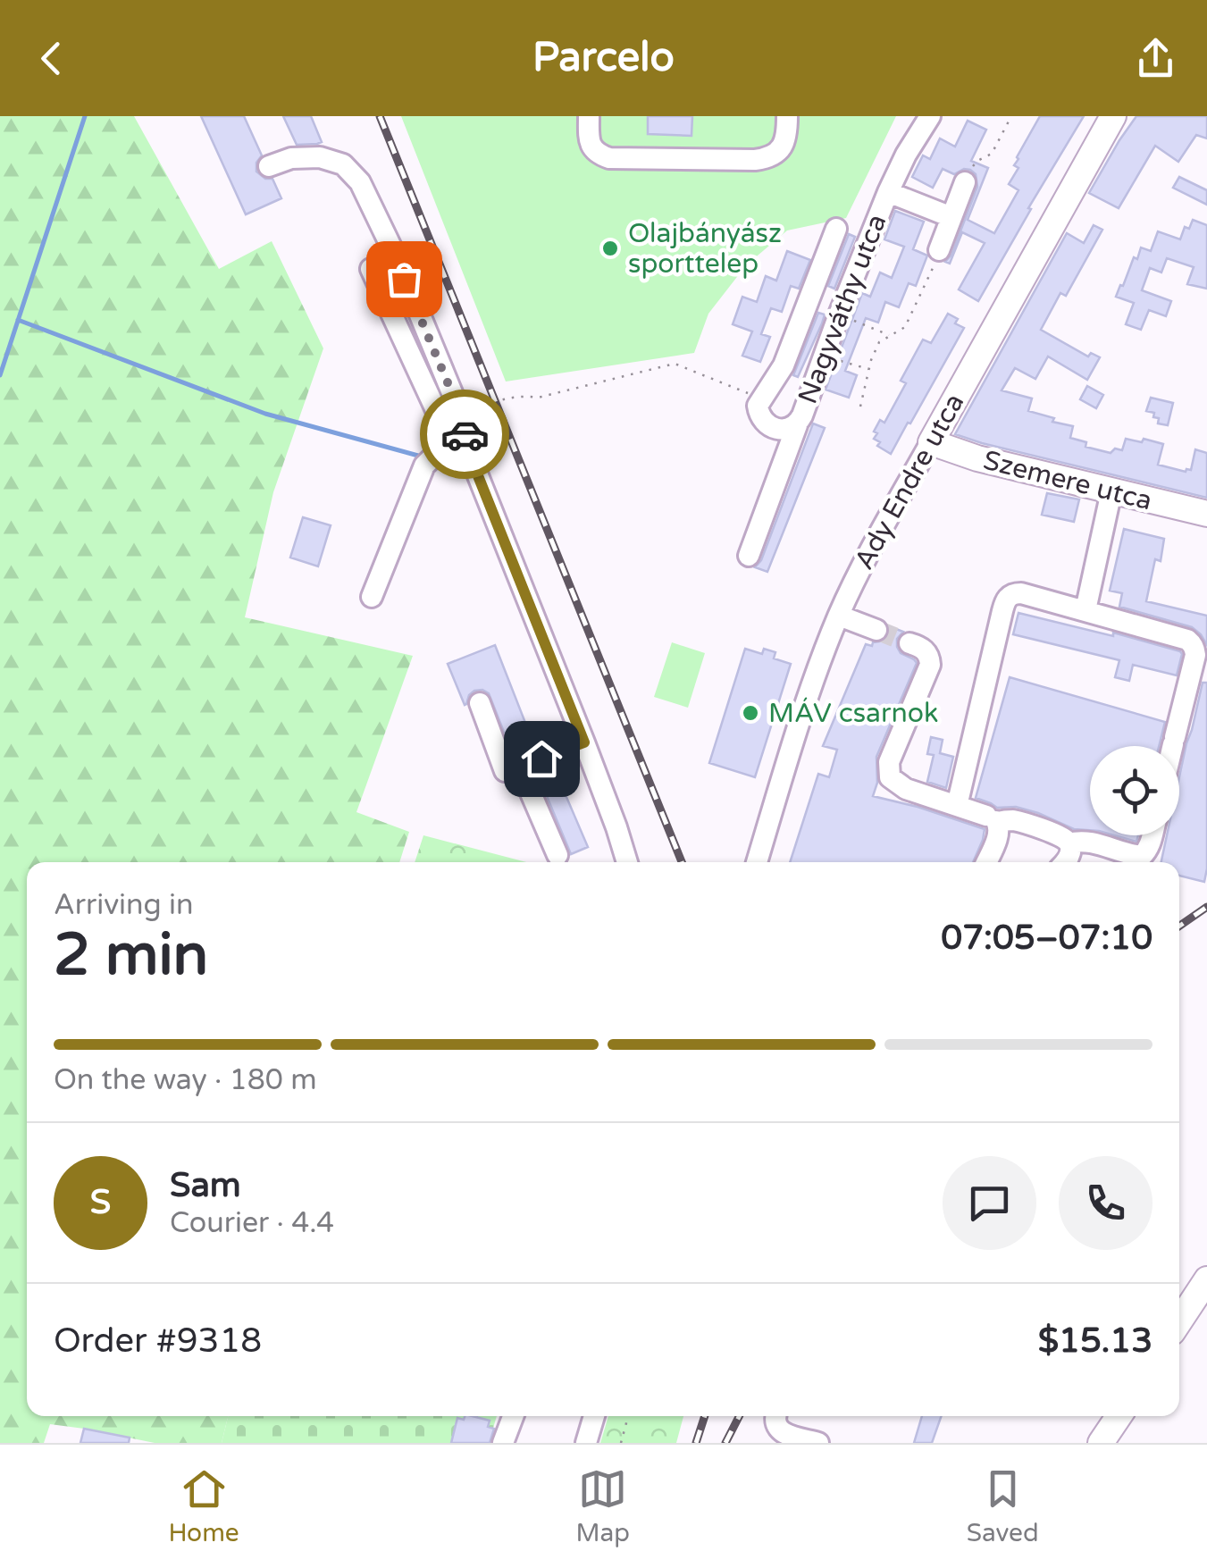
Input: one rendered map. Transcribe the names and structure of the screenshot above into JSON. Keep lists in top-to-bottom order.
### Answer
{
  "streets": {
    "main road": ["Szemere utca", "Ady Endre utca"],
    "street": ["Nagyváthy utca"]
  },
  "crossings": [
    ["Szemere utca", "Ady Endre utca"]
  ],
  "places": ["Olajbányász sporttelep", "MÁV csarnok"],
  "page": {
    "header": "Parcelo",
    "heading": ["2 min", "Arriving in", "07:05–07:10"],
    "panel": [
      "Sam",
      "Courier · 4.4",
      "Order #9318",
      "$15.13"
    ],
    "bar": "On the way · 180 m",
    "round": "S",
    "tabs": ["Home", "Map", "Saved"]
  }
}
